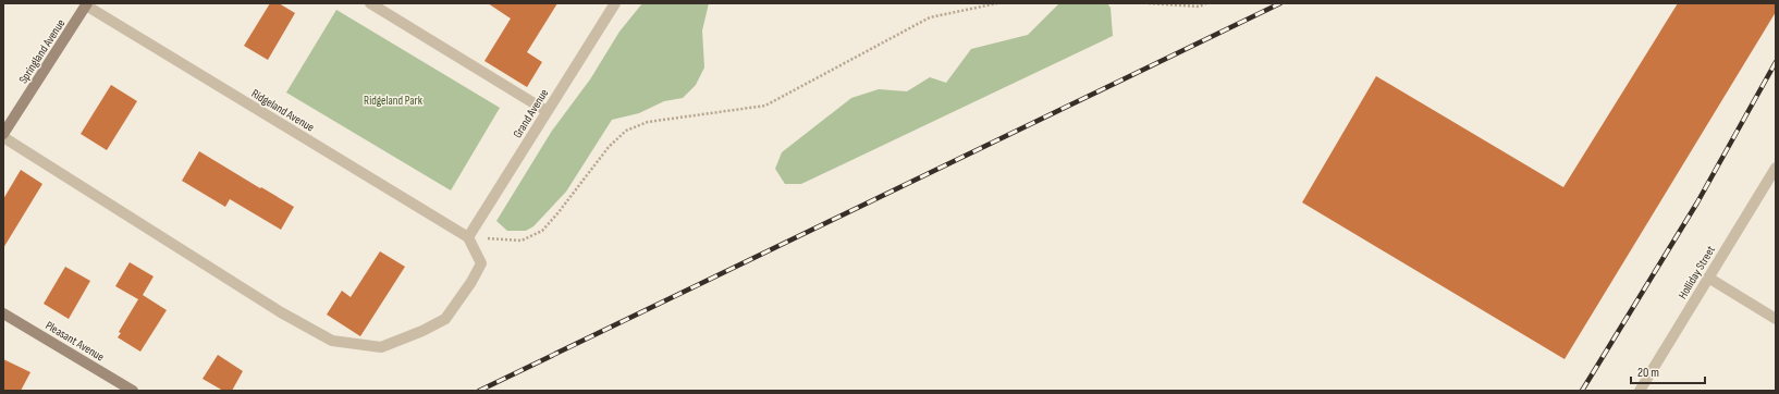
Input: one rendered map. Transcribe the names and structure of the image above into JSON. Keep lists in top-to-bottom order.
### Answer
{
  "streets": {
    "street": [
      "Springland Avenue",
      "Ridgeland Avenue",
      "Grand Avenue",
      "Holliday Street",
      "Pleasant Avenue"
    ]
  },
  "crossings": [
    ["Springland Avenue", "Ridgeland Avenue"],
    ["Ridgeland Avenue", "Grand Avenue"]
  ],
  "parks": ["Ridgeland Park"],
  "scale_bar": "20 m"
}
